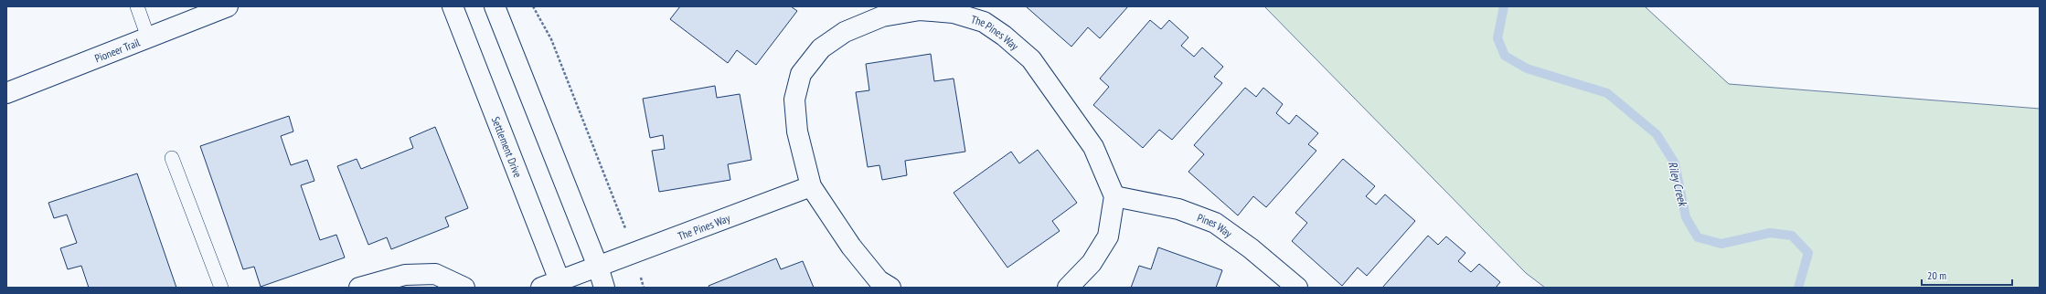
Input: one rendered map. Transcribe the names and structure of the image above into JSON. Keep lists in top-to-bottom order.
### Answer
{
  "streets": {
    "street": [
      "The Pines Way",
      "Pioneer Trail",
      "Settlement Drive",
      "Pines Way"
    ]
  },
  "crossings": [
    ["The Pines Way", "Settlement Drive"],
    ["The Pines Way", "Pines Way"]
  ],
  "water": ["Riley Creek"],
  "scale_bar": "20 m"
}
